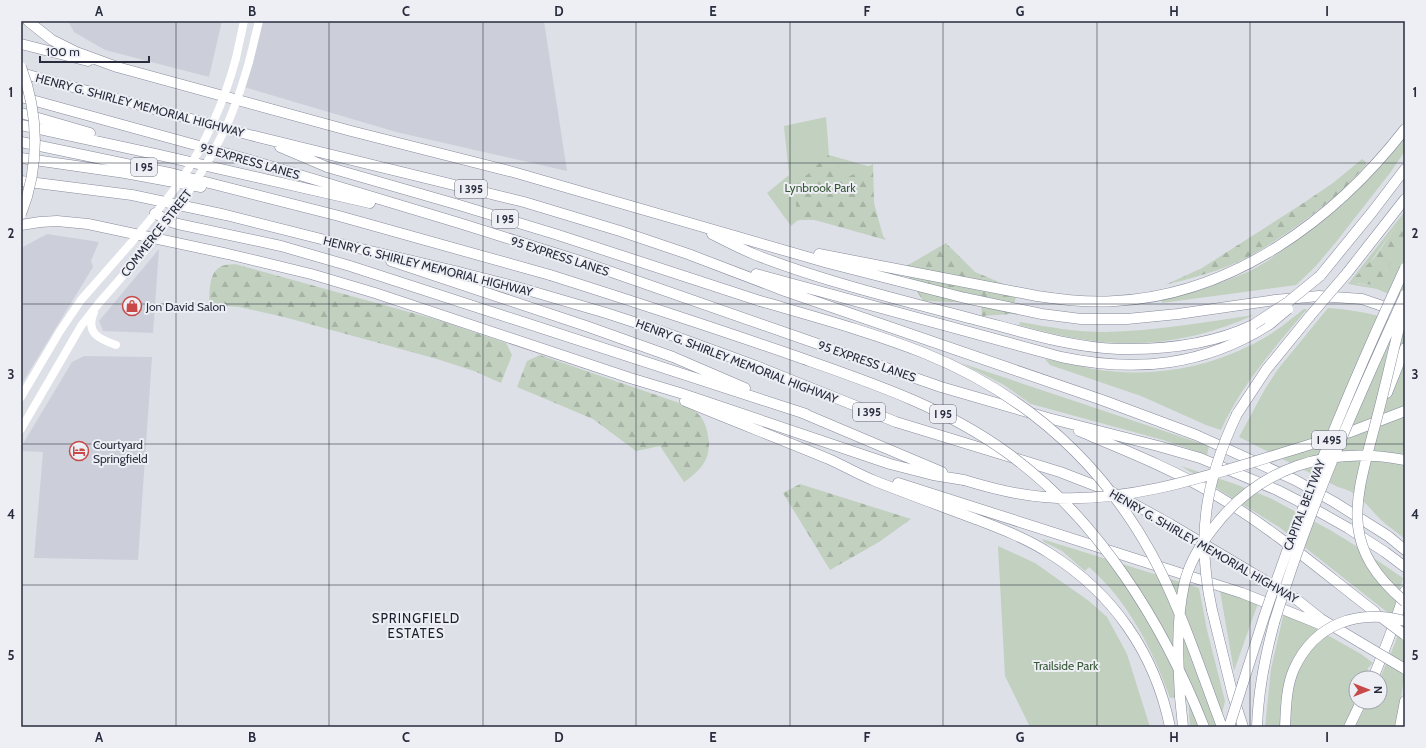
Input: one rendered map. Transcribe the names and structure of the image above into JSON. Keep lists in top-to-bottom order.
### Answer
{
  "streets": {
    "highway": [
      "HENRY G. SHIRLEY MEMORIAL HIGHWAY",
      "95 EXPRESS LANES",
      "I 95",
      "I 395",
      "I 495",
      "CAPITAL BELTWAY"
    ],
    "main road": ["COMMERCE STREET"]
  },
  "crossings": [
    ["HENRY G. SHIRLEY MEMORIAL HIGHWAY", "I 95"]
  ],
  "districts": ["SPRINGFIELD ESTATES"],
  "parks": ["Lynbrook Park", "Trailside Park"],
  "places": {
    "shop": ["Jon David Salon"],
    "hotel": ["Courtyard Springfield"]
  },
  "scale_bar": "100 m",
  "north": "right",
  "grid": {
    "columns": [
      "A",
      "B",
      "C",
      "D",
      "E",
      "F",
      "G",
      "H",
      "I"
    ],
    "rows": [
      "1",
      "2",
      "3",
      "4",
      "5"
    ]
  }
}
